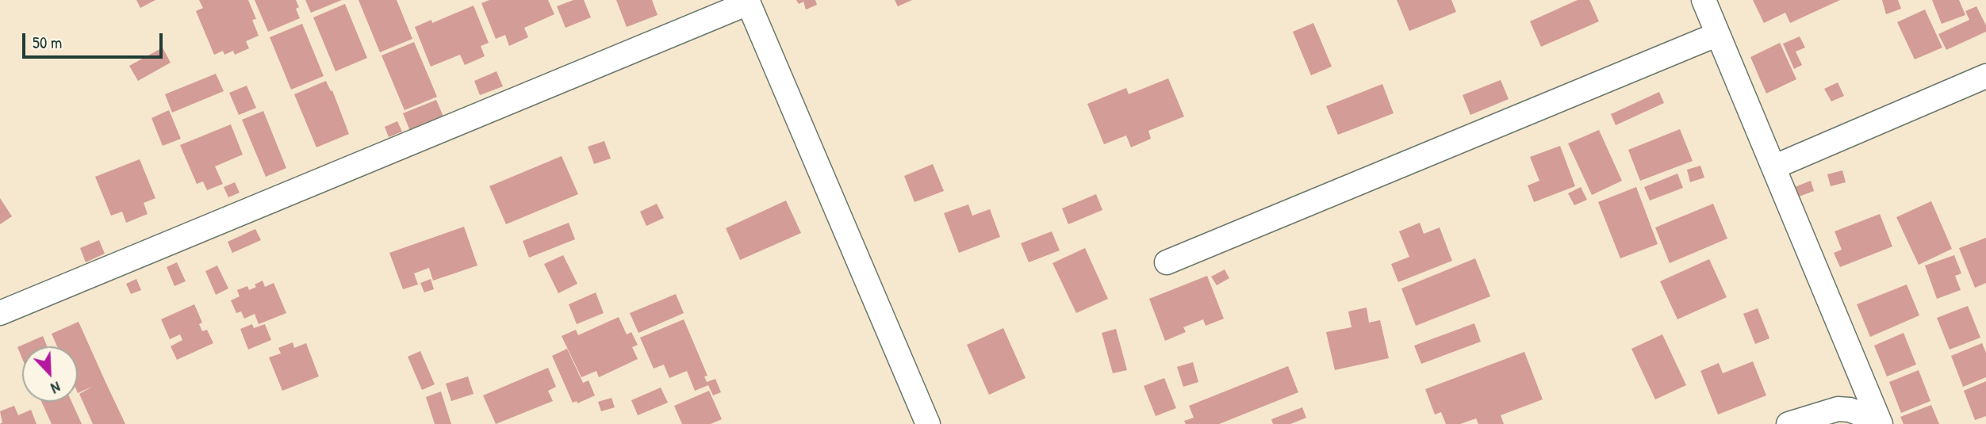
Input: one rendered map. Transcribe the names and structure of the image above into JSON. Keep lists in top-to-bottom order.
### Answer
{
  "scale_bar": "50 m",
  "north": "bottom right"
}
